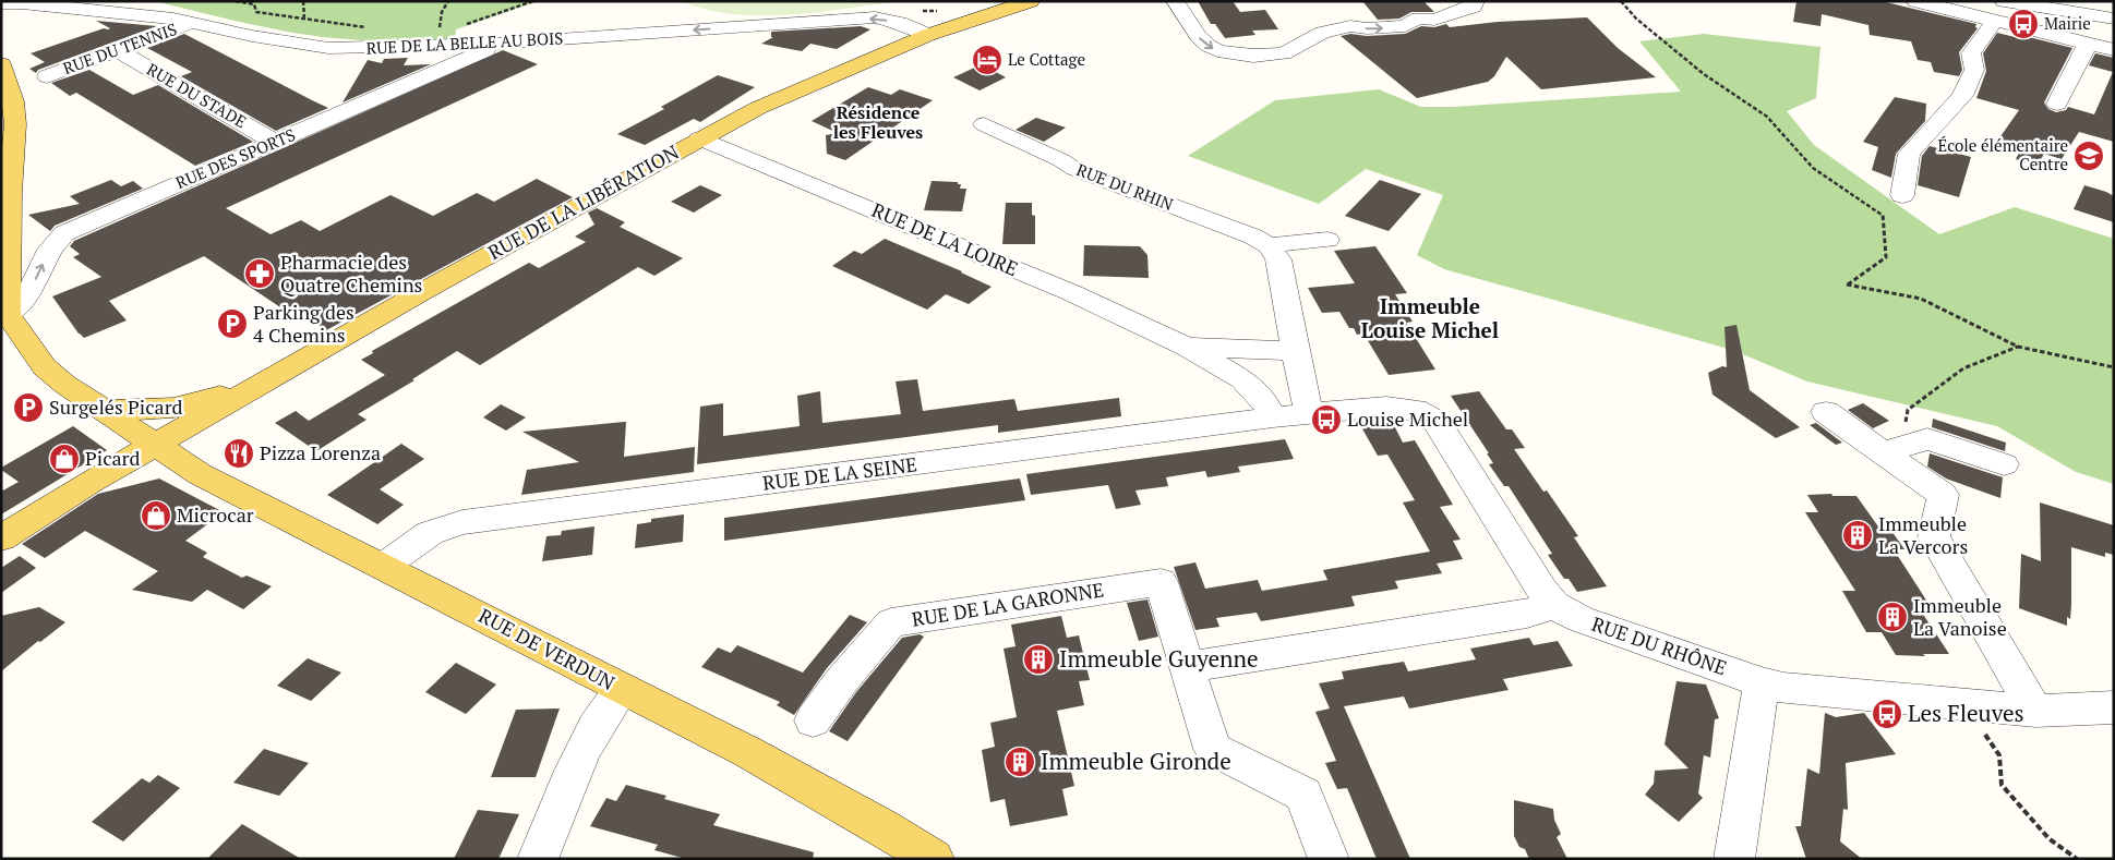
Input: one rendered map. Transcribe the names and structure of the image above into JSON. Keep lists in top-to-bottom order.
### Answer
{
  "streets": {
    "main road": ["RUE DE LA LIBÉRATION", "RUE DE VERDUN"],
    "street": [
      "RUE DE LA BELLE AU BOIS",
      "RUE DU TENNIS",
      "RUE DU STADE",
      "RUE DES SPORTS",
      "RUE DU RHIN",
      "RUE DE LA LOIRE",
      "RUE DE LA SEINE",
      "RUE DE LA GARONNE",
      "RUE DU RHÔNE"
    ]
  },
  "crossings": [
    ["RUE DE LA BELLE AU BOIS", "RUE DU TENNIS"],
    ["RUE DE LA BELLE AU BOIS", "RUE DES SPORTS"],
    ["RUE DE LA BELLE AU BOIS", "RUE DE LA LIBÉRATION"],
    ["RUE DU TENNIS", "RUE DU STADE"],
    ["RUE DU STADE", "RUE DES SPORTS"],
    ["RUE DES SPORTS", "RUE DE VERDUN"],
    ["RUE DE LA LIBÉRATION", "RUE DE LA LOIRE"],
    ["RUE DE LA LIBÉRATION", "RUE DE VERDUN"],
    ["RUE DE LA LOIRE", "RUE DE LA SEINE"],
    ["RUE DE LA SEINE", "RUE DU RHÔNE"],
    ["RUE DE LA SEINE", "RUE DE VERDUN"]
  ],
  "one_way": ["RUE DE LA BELLE AU BOIS", "RUE DES SPORTS"],
  "districts": ["Résidence les Fleuves", "Immeuble Louise Michel"],
  "places": {
    "bus stop": ["Mairie", "Louise Michel", "Les Fleuves"],
    "hotel": ["Le Cottage"],
    "school or university": ["École élémentaire Centre"],
    "pharmacy": ["Pharmacie des Quatre Chemins"],
    "parking": ["Parking des 4 Chemins", "Surgelés Picard"],
    "restaurant": ["Pizza Lorenza"],
    "shop": ["Picard", "Microcar"],
    "building": [
      "Immeuble La Vercors",
      "Immeuble La Vanoise",
      "Immeuble Guyenne",
      "Immeuble Gironde"
    ]
  }
}
